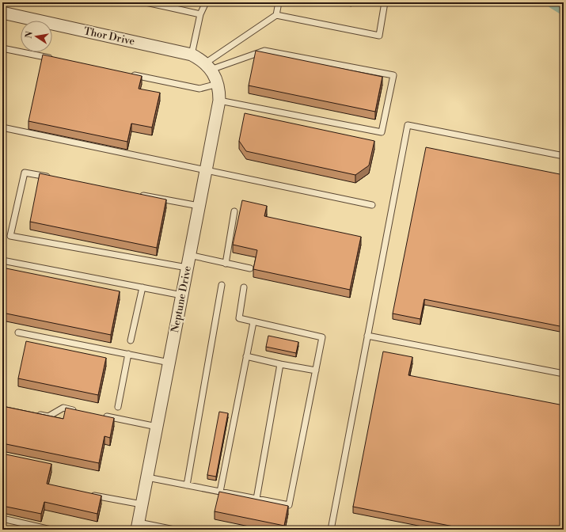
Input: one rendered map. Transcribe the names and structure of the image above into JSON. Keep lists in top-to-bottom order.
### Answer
{
  "streets": {
    "street": ["Thor Drive", "Neptune Drive"]
  },
  "crossings": [
    ["Thor Drive", "Neptune Drive"]
  ],
  "north": "left"
}
